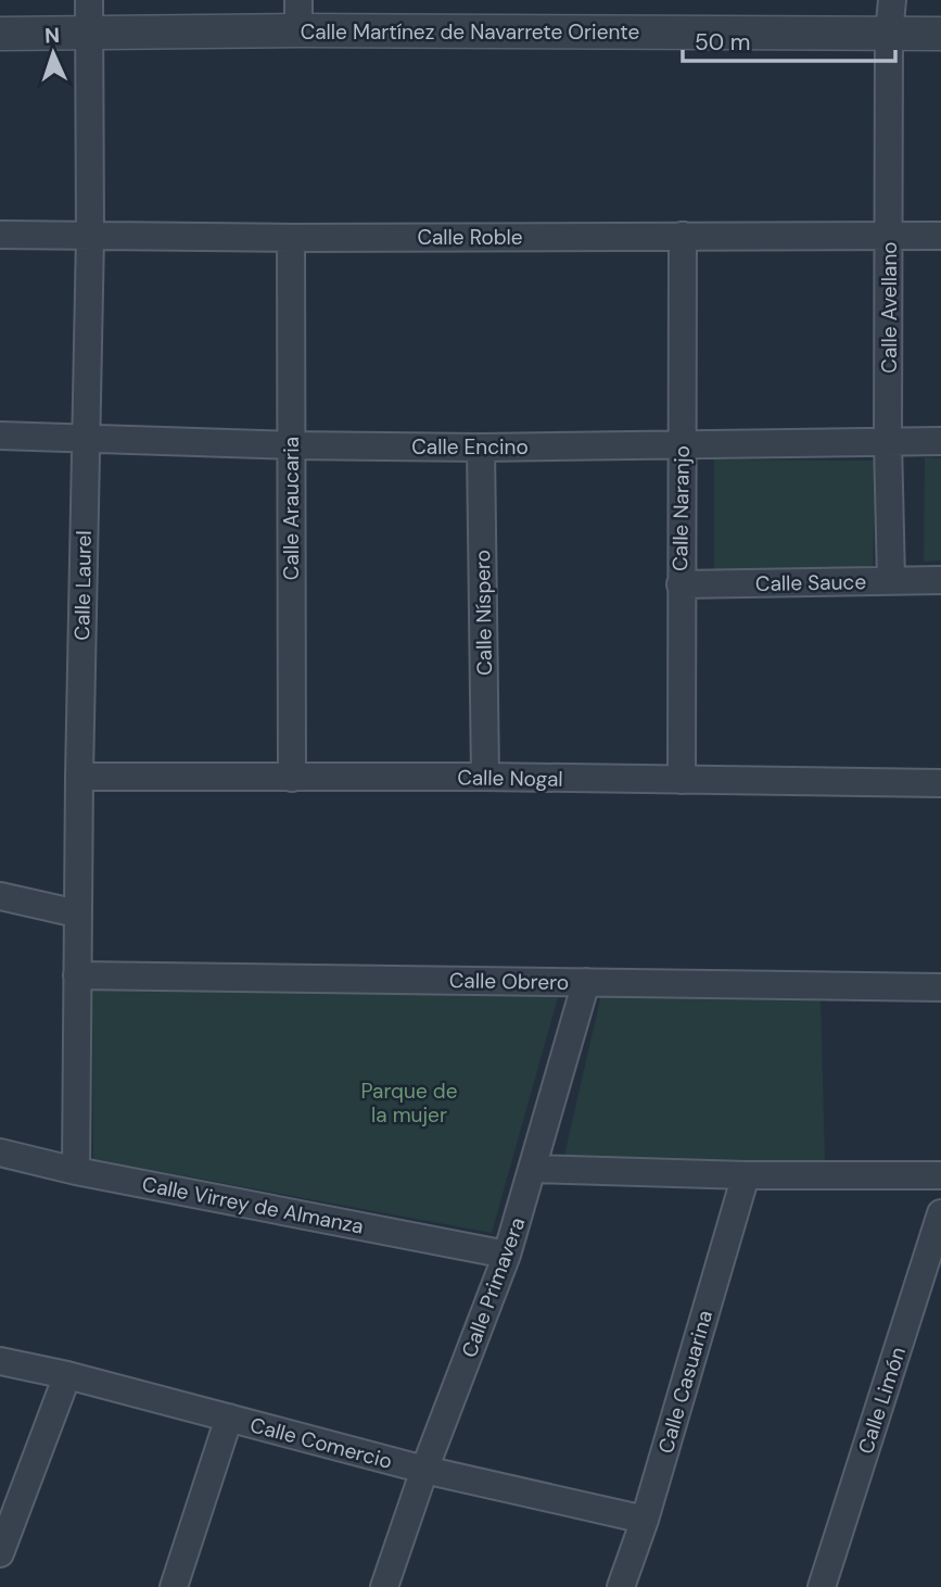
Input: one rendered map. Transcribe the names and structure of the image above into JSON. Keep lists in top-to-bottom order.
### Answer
{
  "streets": {
    "street": [
      "Calle Martínez de Navarrete Oriente",
      "Calle Roble",
      "Calle Avellano",
      "Calle Encino",
      "Calle Araucaria",
      "Calle Naranjo",
      "Calle Sauce",
      "Calle Laurel",
      "Calle Níspero",
      "Calle Nogal",
      "Calle Obrero",
      "Calle Virrey de Almanza",
      "Calle Primavera",
      "Calle Casuarina",
      "Calle Limón",
      "Calle Comercio"
    ]
  },
  "crossings": [
    ["Calle Martínez de Navarrete Oriente", "Calle Avellano"],
    ["Calle Martínez de Navarrete Oriente", "Calle Laurel"],
    ["Calle Roble", "Calle Avellano"],
    ["Calle Roble", "Calle Araucaria"],
    ["Calle Roble", "Calle Naranjo"],
    ["Calle Roble", "Calle Laurel"],
    ["Calle Avellano", "Calle Encino"],
    ["Calle Avellano", "Calle Sauce"],
    ["Calle Encino", "Calle Araucaria"],
    ["Calle Encino", "Calle Naranjo"],
    ["Calle Encino", "Calle Laurel"],
    ["Calle Encino", "Calle Níspero"],
    ["Calle Araucaria", "Calle Nogal"],
    ["Calle Naranjo", "Calle Sauce"],
    ["Calle Naranjo", "Calle Nogal"],
    ["Calle Laurel", "Calle Nogal"],
    ["Calle Laurel", "Calle Obrero"],
    ["Calle Laurel", "Calle Virrey de Almanza"],
    ["Calle Níspero", "Calle Nogal"],
    ["Calle Obrero", "Calle Primavera"],
    ["Calle Virrey de Almanza", "Calle Primavera"],
    ["Calle Primavera", "Calle Comercio"],
    ["Calle Casuarina", "Calle Comercio"]
  ],
  "parks": ["Parque de la mujer"],
  "scale_bar": "50 m",
  "north": "top"
}
